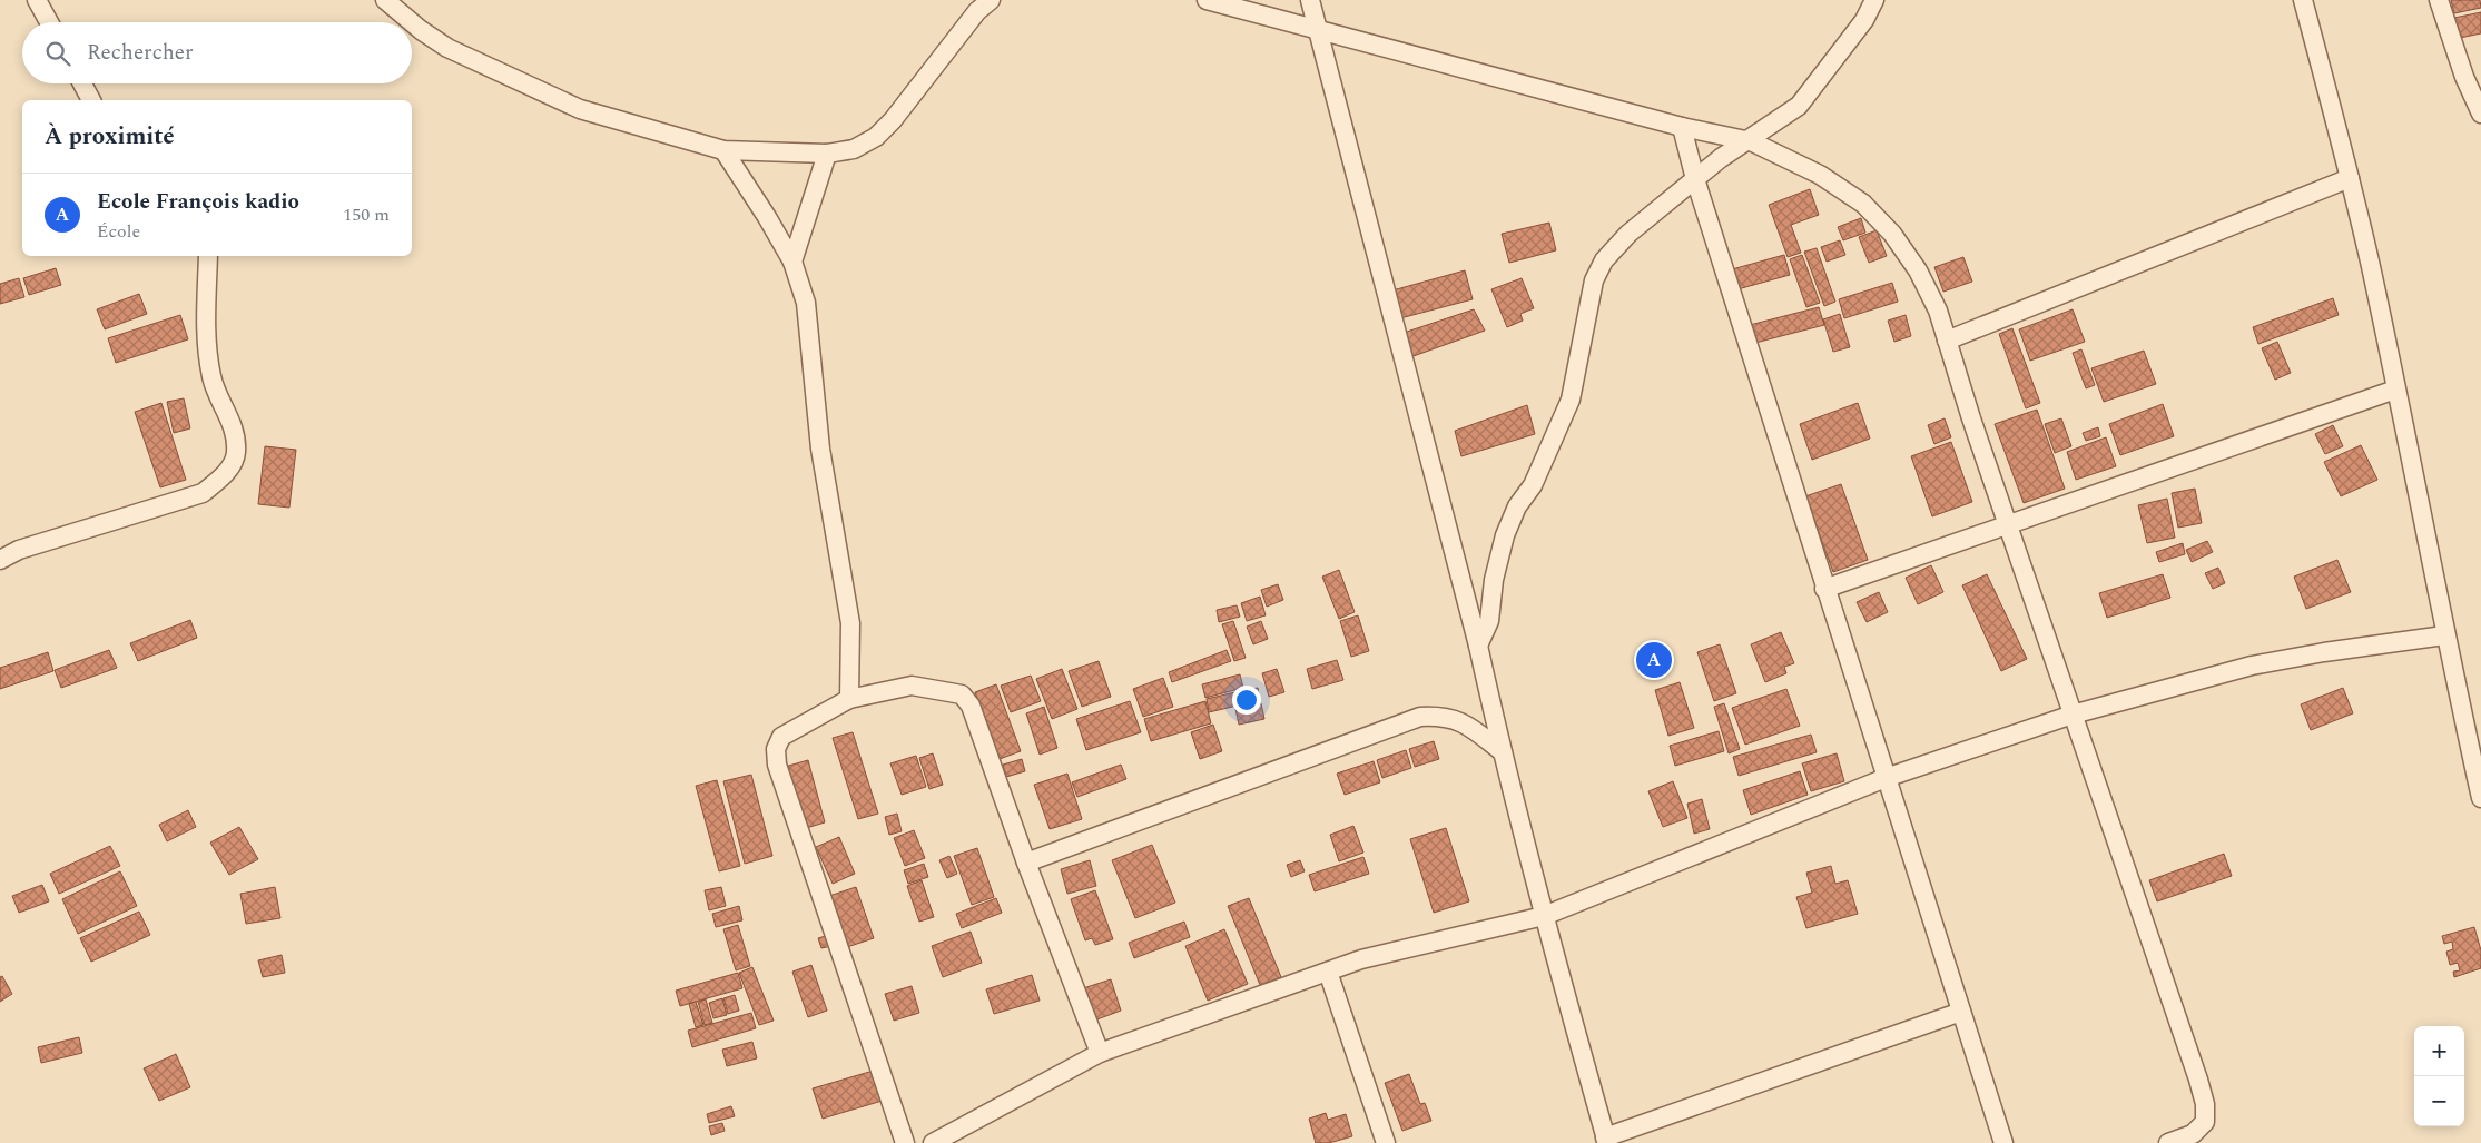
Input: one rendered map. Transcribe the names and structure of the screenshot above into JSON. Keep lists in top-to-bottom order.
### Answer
{
  "page": {
    "search": "Rechercher",
    "heading": "À proximité",
    "list": [
      {
        "mark": "A",
        "name": "Ecole François kadio",
        "note": "École",
        "value": "150 m"
      }
    ],
    "pins": "A",
    "map_buttons": ["+", "−"]
  }
}
